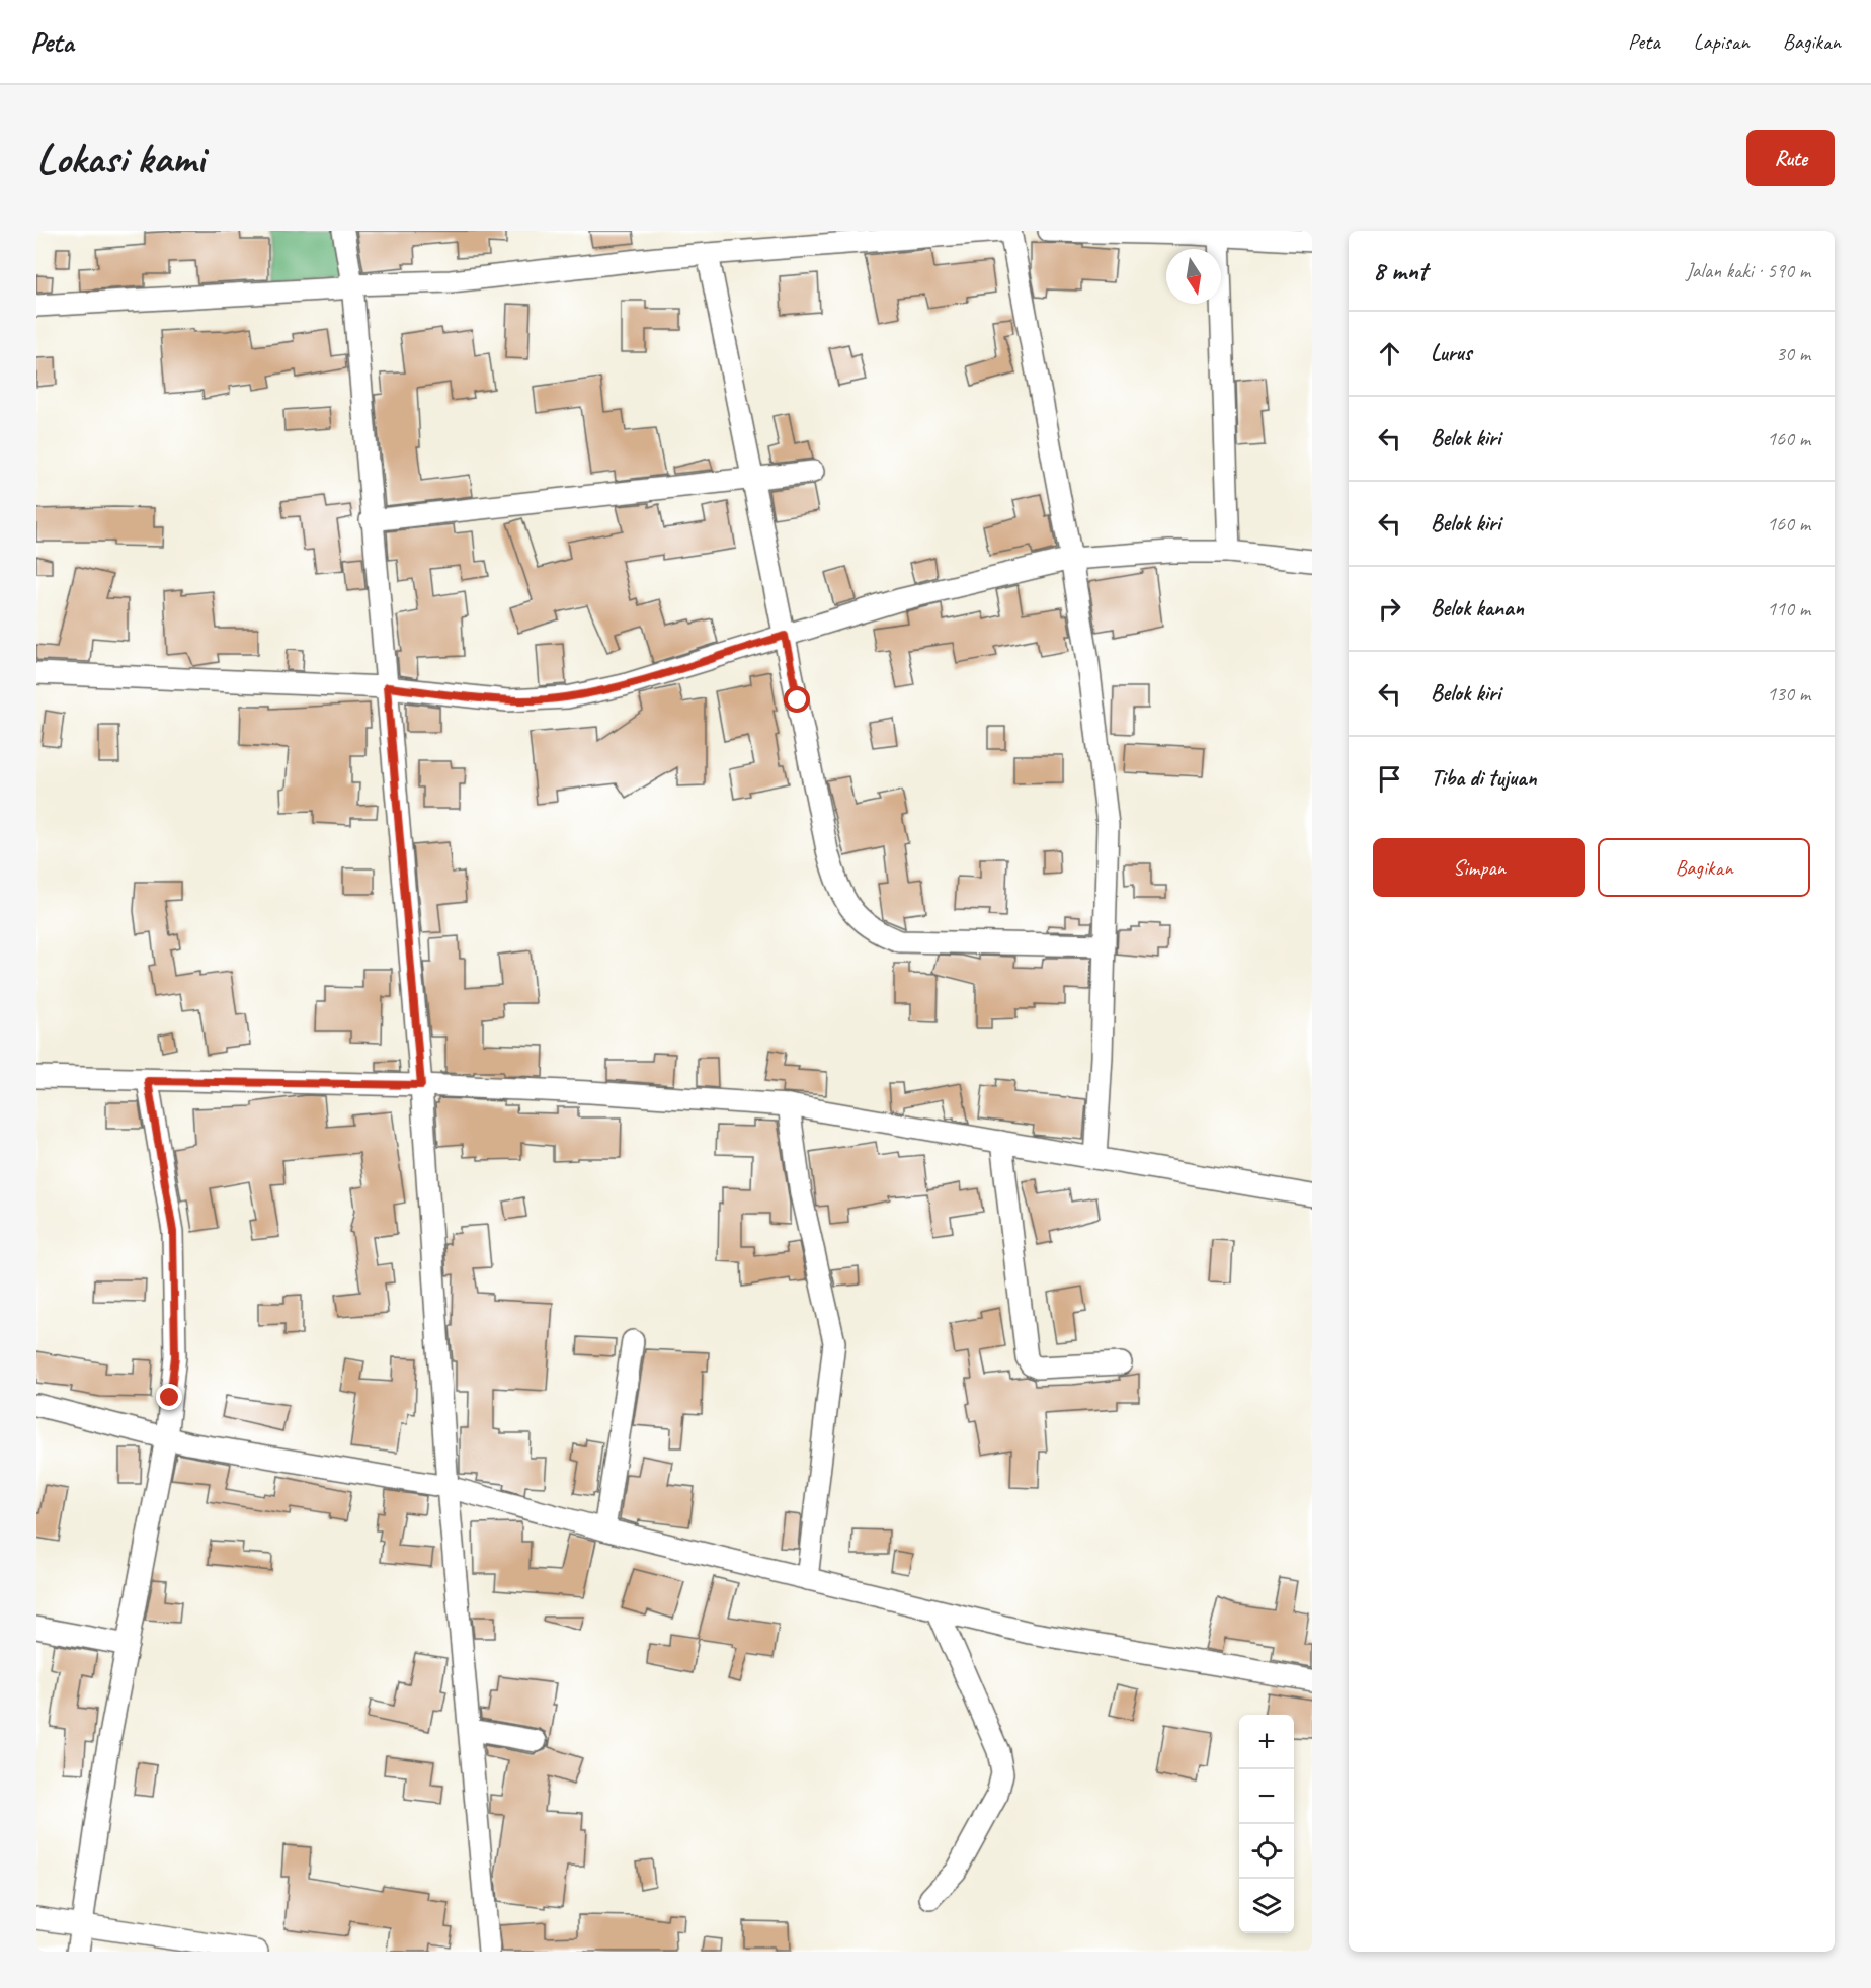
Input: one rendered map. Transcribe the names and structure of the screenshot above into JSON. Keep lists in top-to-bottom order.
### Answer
{
  "north": "bottom",
  "page": {
    "header": "Peta",
    "nav": ["Peta", "Lapisan", "Bagikan"],
    "buttons": [
      "Rute",
      ["Simpan", "Bagikan"]
    ],
    "title": "Lokasi kami",
    "heading": ["8 mnt", "Jalan kaki · 590 m"],
    "list": [
      ["Lurus", "30 m"],
      ["Belok kiri", "160 m"],
      ["Belok kiri", "160 m"],
      ["Belok kanan", "110 m"],
      ["Belok kiri", "130 m"],
      "Tiba di tujuan"
    ],
    "map_buttons": ["+", "−"]
  }
}
